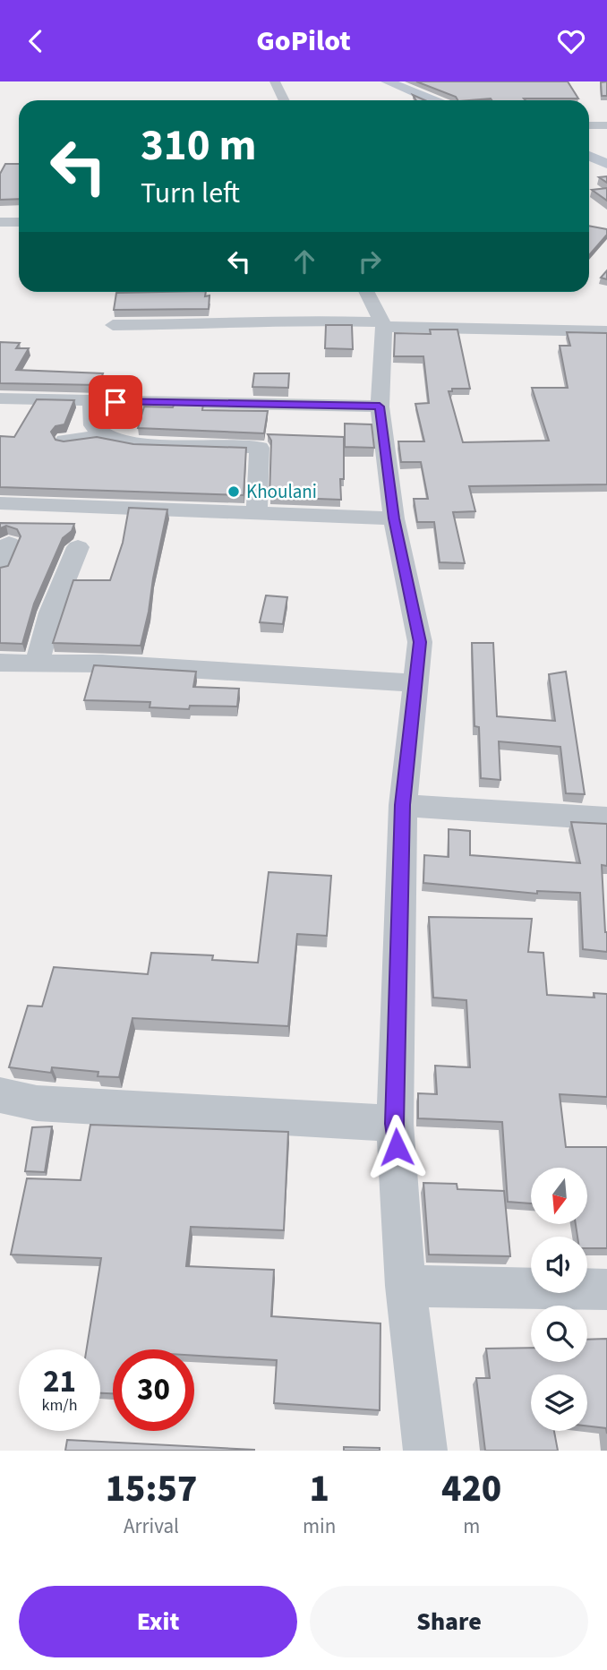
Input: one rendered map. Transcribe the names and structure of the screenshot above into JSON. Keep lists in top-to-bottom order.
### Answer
{
  "places": ["Khoulani"],
  "north": "bottom",
  "page": {
    "header": "GoPilot",
    "turn": ["310 m", "Turn left"],
    "speed": "21 km/h",
    "limit": "30",
    "eta": [
      "15:57",
      "Arrival",
      "1",
      "min",
      "420",
      "m"
    ],
    "buttons": ["Exit", "Share"]
  }
}
